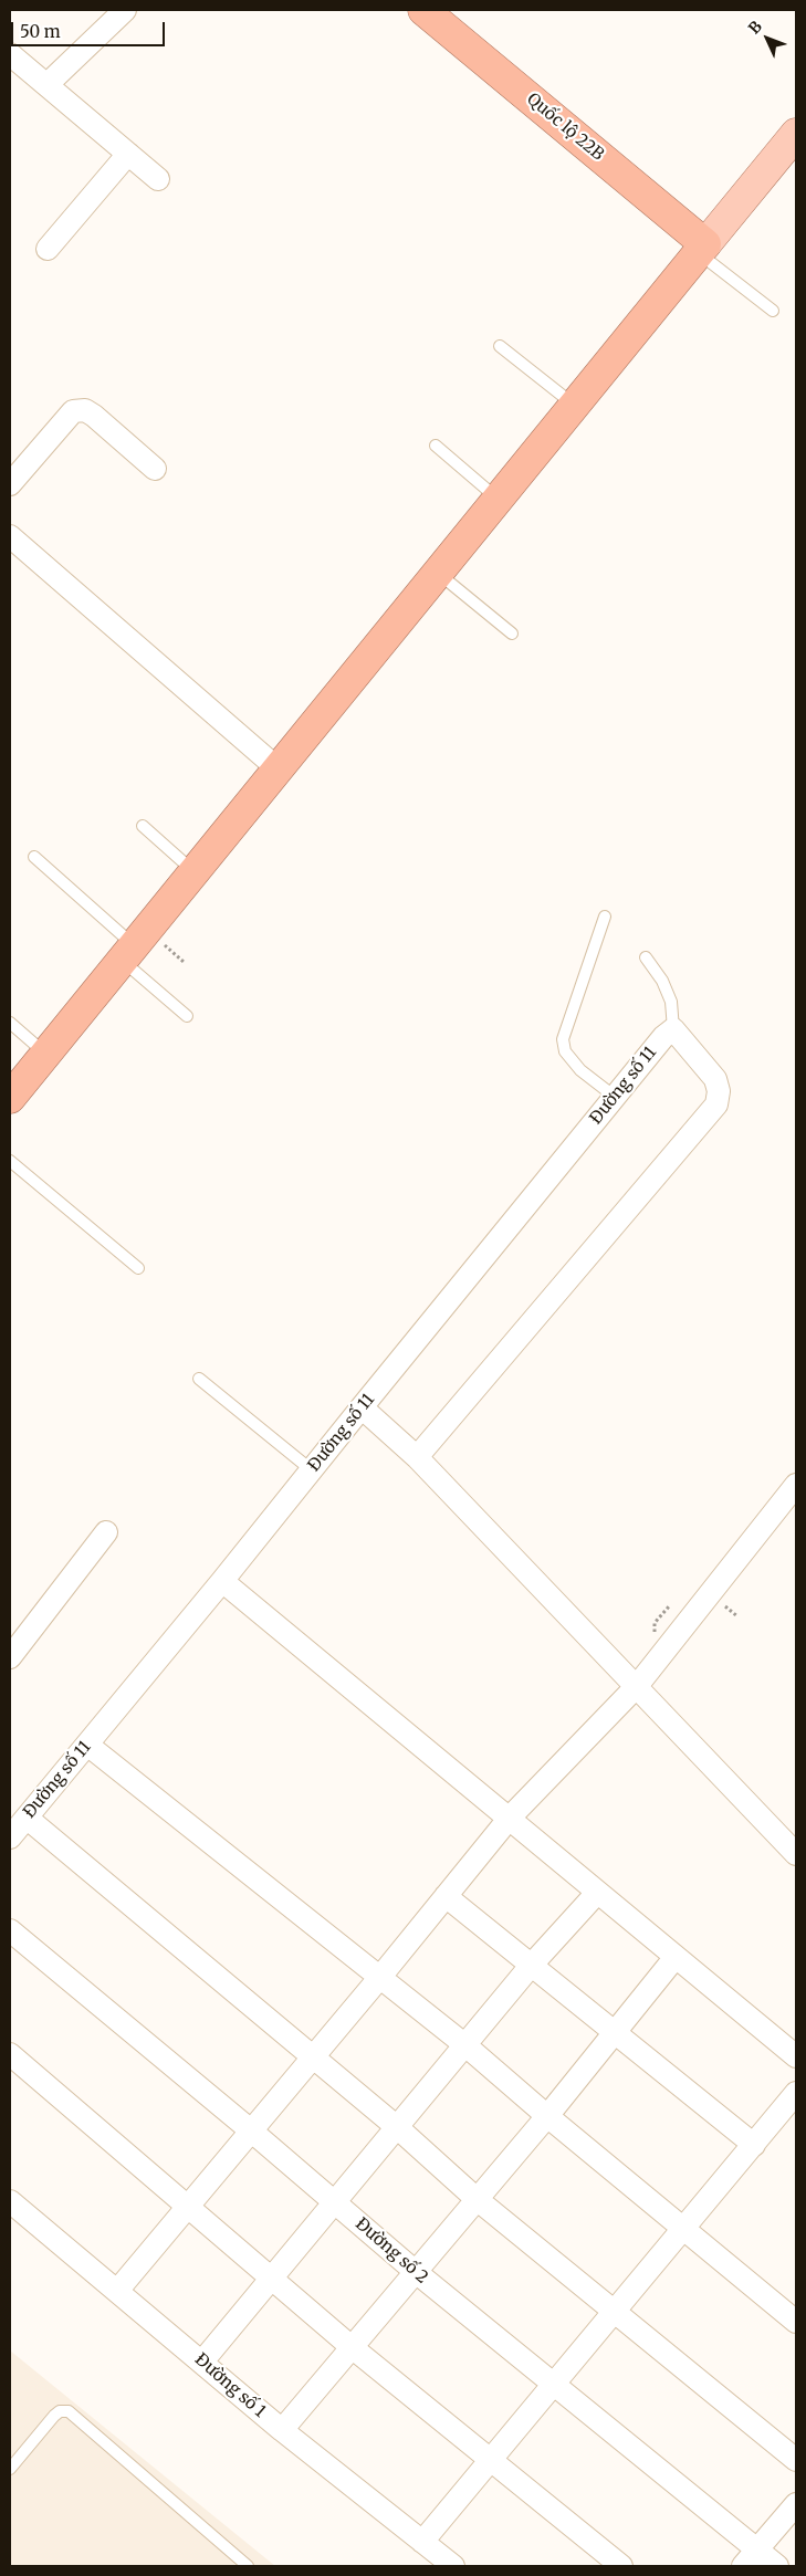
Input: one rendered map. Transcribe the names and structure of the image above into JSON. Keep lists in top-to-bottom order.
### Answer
{
  "streets": {
    "highway": ["Quốc lộ 22B"],
    "street": ["Đường số 11", "Đường số 2", "Đường số 1"]
  },
  "scale_bar": "50 m",
  "north": "top left"
}
